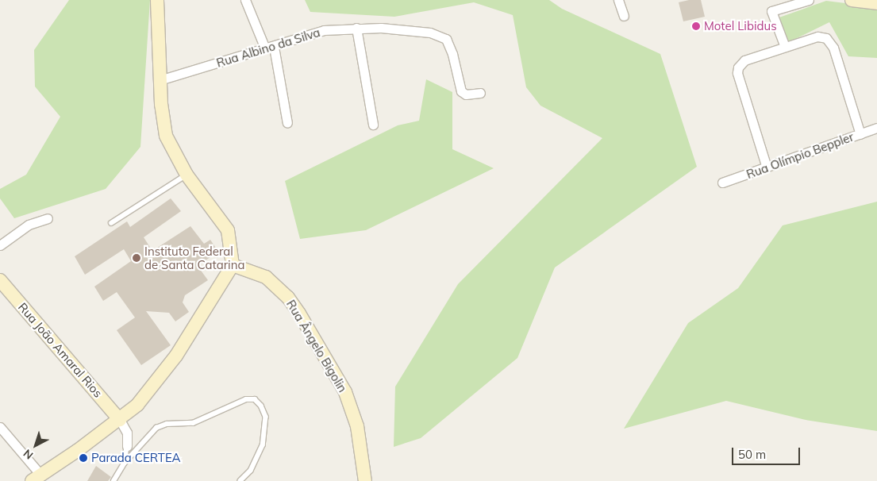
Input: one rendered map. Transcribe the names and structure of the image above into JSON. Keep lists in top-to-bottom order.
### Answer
{
  "streets": {
    "street": [
      "Rua Albino da Silva",
      "Rua Olímpio Beppler",
      "Rua Ângelo Bigolin",
      "Rua João Amaral Rios"
    ]
  },
  "places": ["Motel Libidus", "Instituto Federal de Santa Catarina", "Parada CERTEA"],
  "scale_bar": "50 m",
  "north": "bottom left"
}
